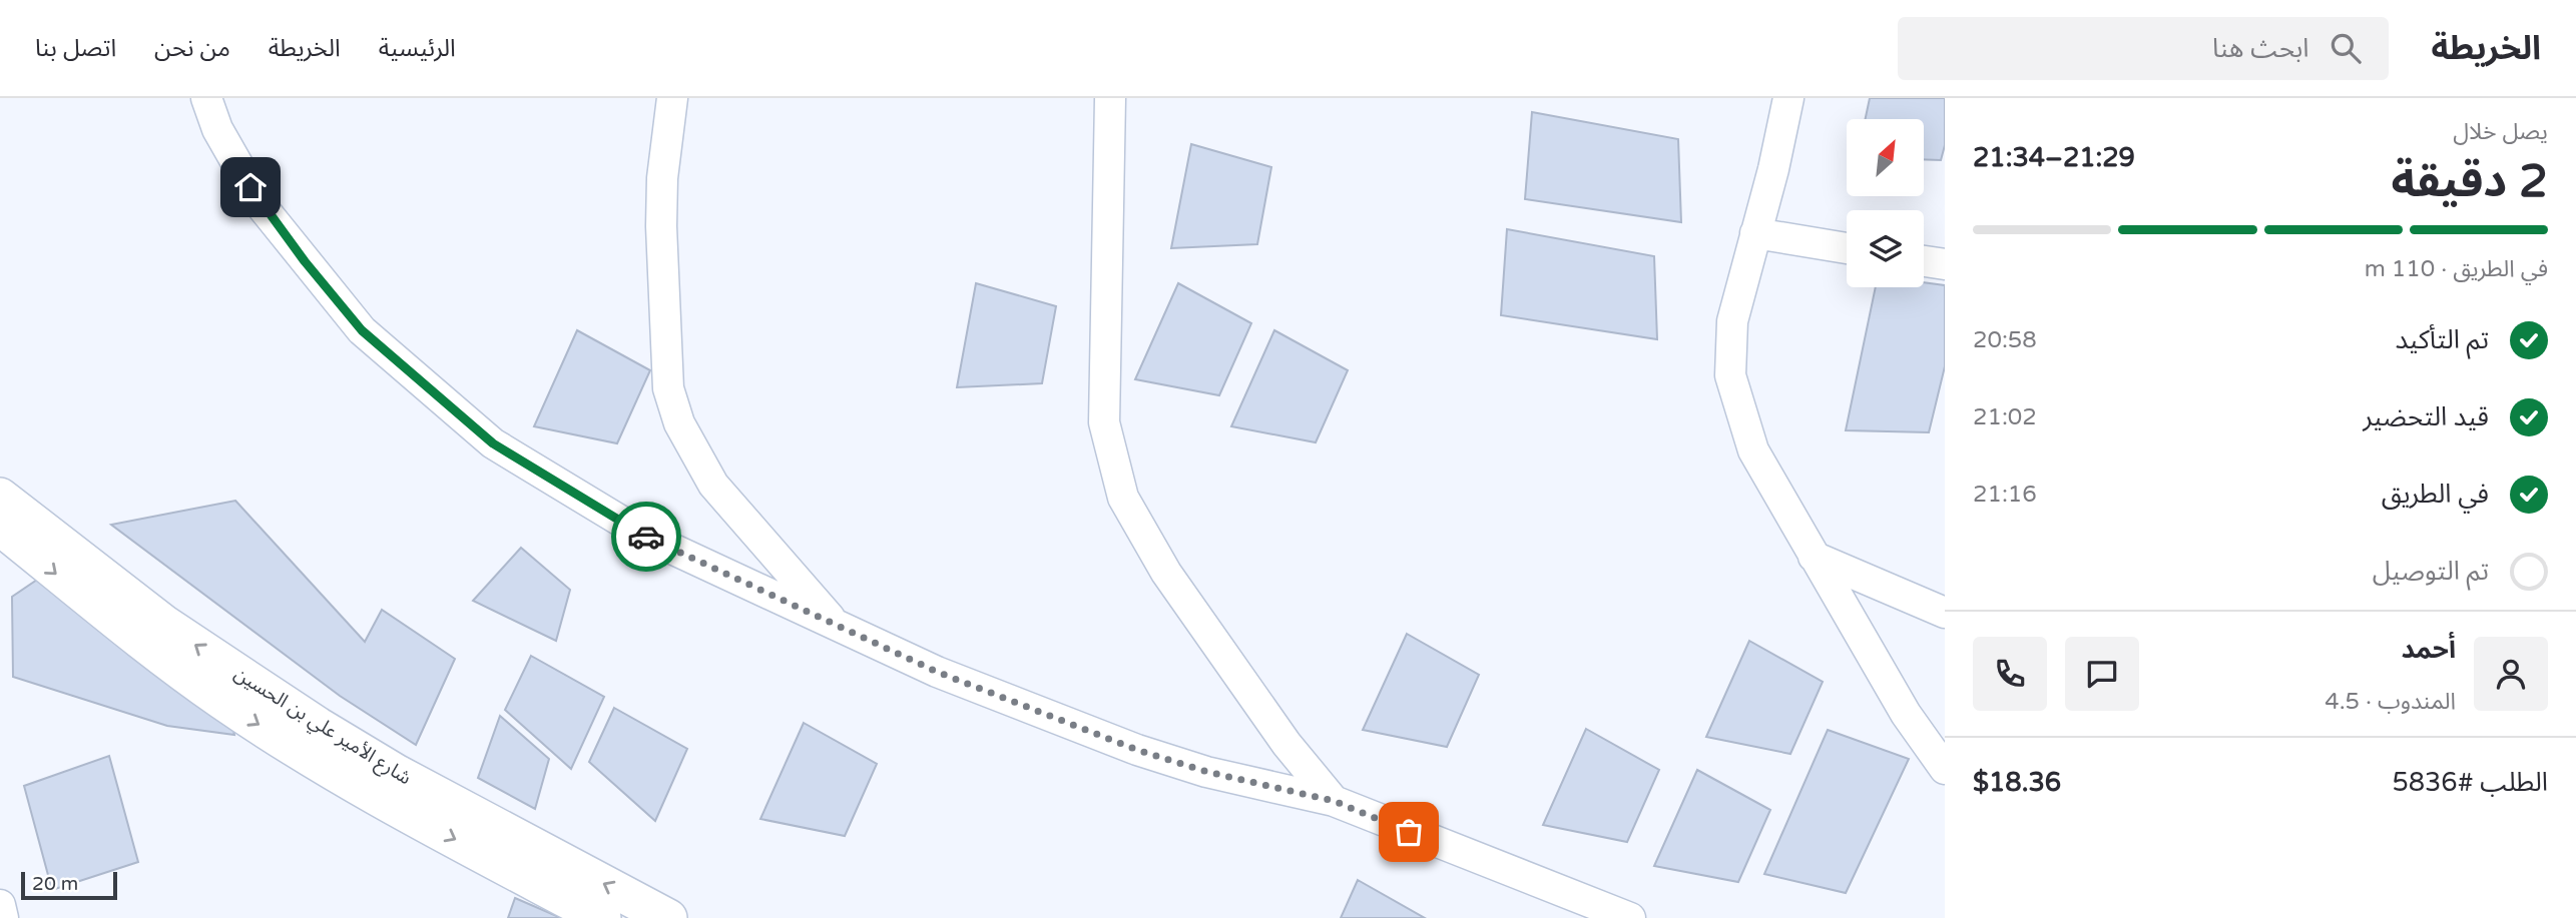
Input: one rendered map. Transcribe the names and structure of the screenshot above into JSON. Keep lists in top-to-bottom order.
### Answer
{
  "streets": {
    "street": ["شارع الأمير علي بن الحسين"]
  },
  "scale_bar": "20 m",
  "north": "top right",
  "page": {
    "header": "الخريطة",
    "search": "ابحث هنا",
    "nav": [
      "الرئيسية",
      "الخريطة",
      "من نحن",
      "اتصل بنا"
    ],
    "heading": ["2 دقيقة", "يصل خلال", "21:29–21:34"],
    "panel": [
      "أحمد",
      "المندوب · 4.5",
      "الطلب #5836",
      "$18.36"
    ],
    "bar": "في الطريق · 110 m",
    "list": [
      ["تم التأكيد", "20:58"],
      ["قيد التحضير", "21:02"],
      ["في الطريق", "21:16"],
      "تم التوصيل"
    ],
    "scale": "20 m"
  }
}
